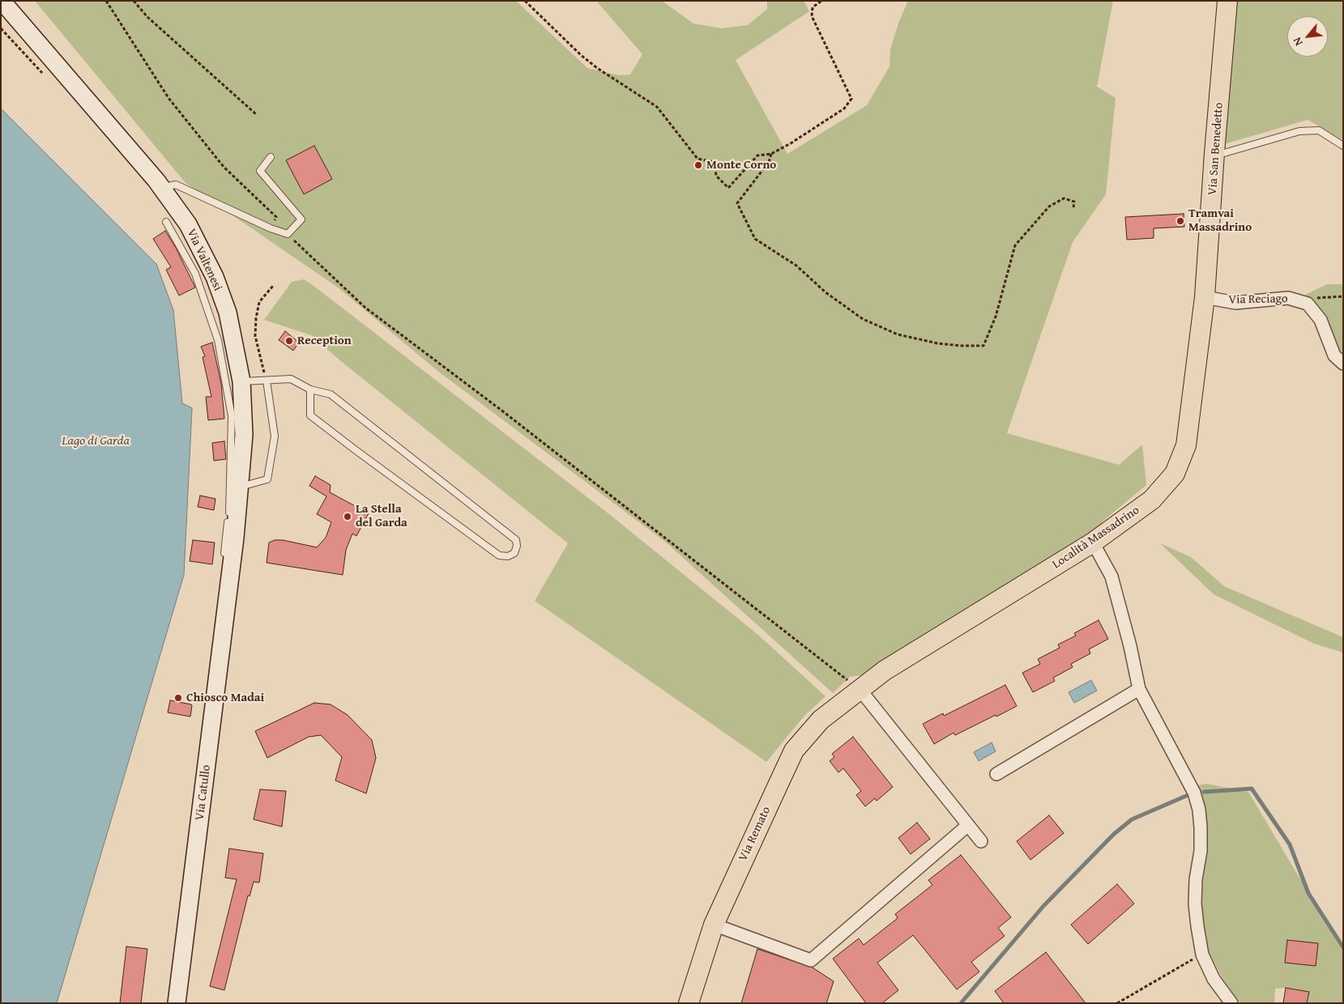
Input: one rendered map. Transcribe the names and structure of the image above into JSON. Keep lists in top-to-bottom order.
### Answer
{
  "streets": {
    "main road": ["Via San Benedetto", "Località Massadrino", "Via Remato"],
    "street": ["Via Valtenesi", "Via Reciago", "Via Catullo"]
  },
  "crossings": [
    ["Via San Benedetto", "Via Reciago"],
    ["Via San Benedetto", "Località Massadrino"],
    ["Via Valtenesi", "Via Catullo"],
    ["Via Reciago", "Località Massadrino"],
    ["Località Massadrino", "Via Remato"]
  ],
  "water": ["Lago di Garda"],
  "places": [
    "Monte Corno",
    "Tramvai Massadrino",
    "Reception",
    "La Stella del Garda",
    "Chiosco Madai"
  ],
  "north": "bottom left"
}
